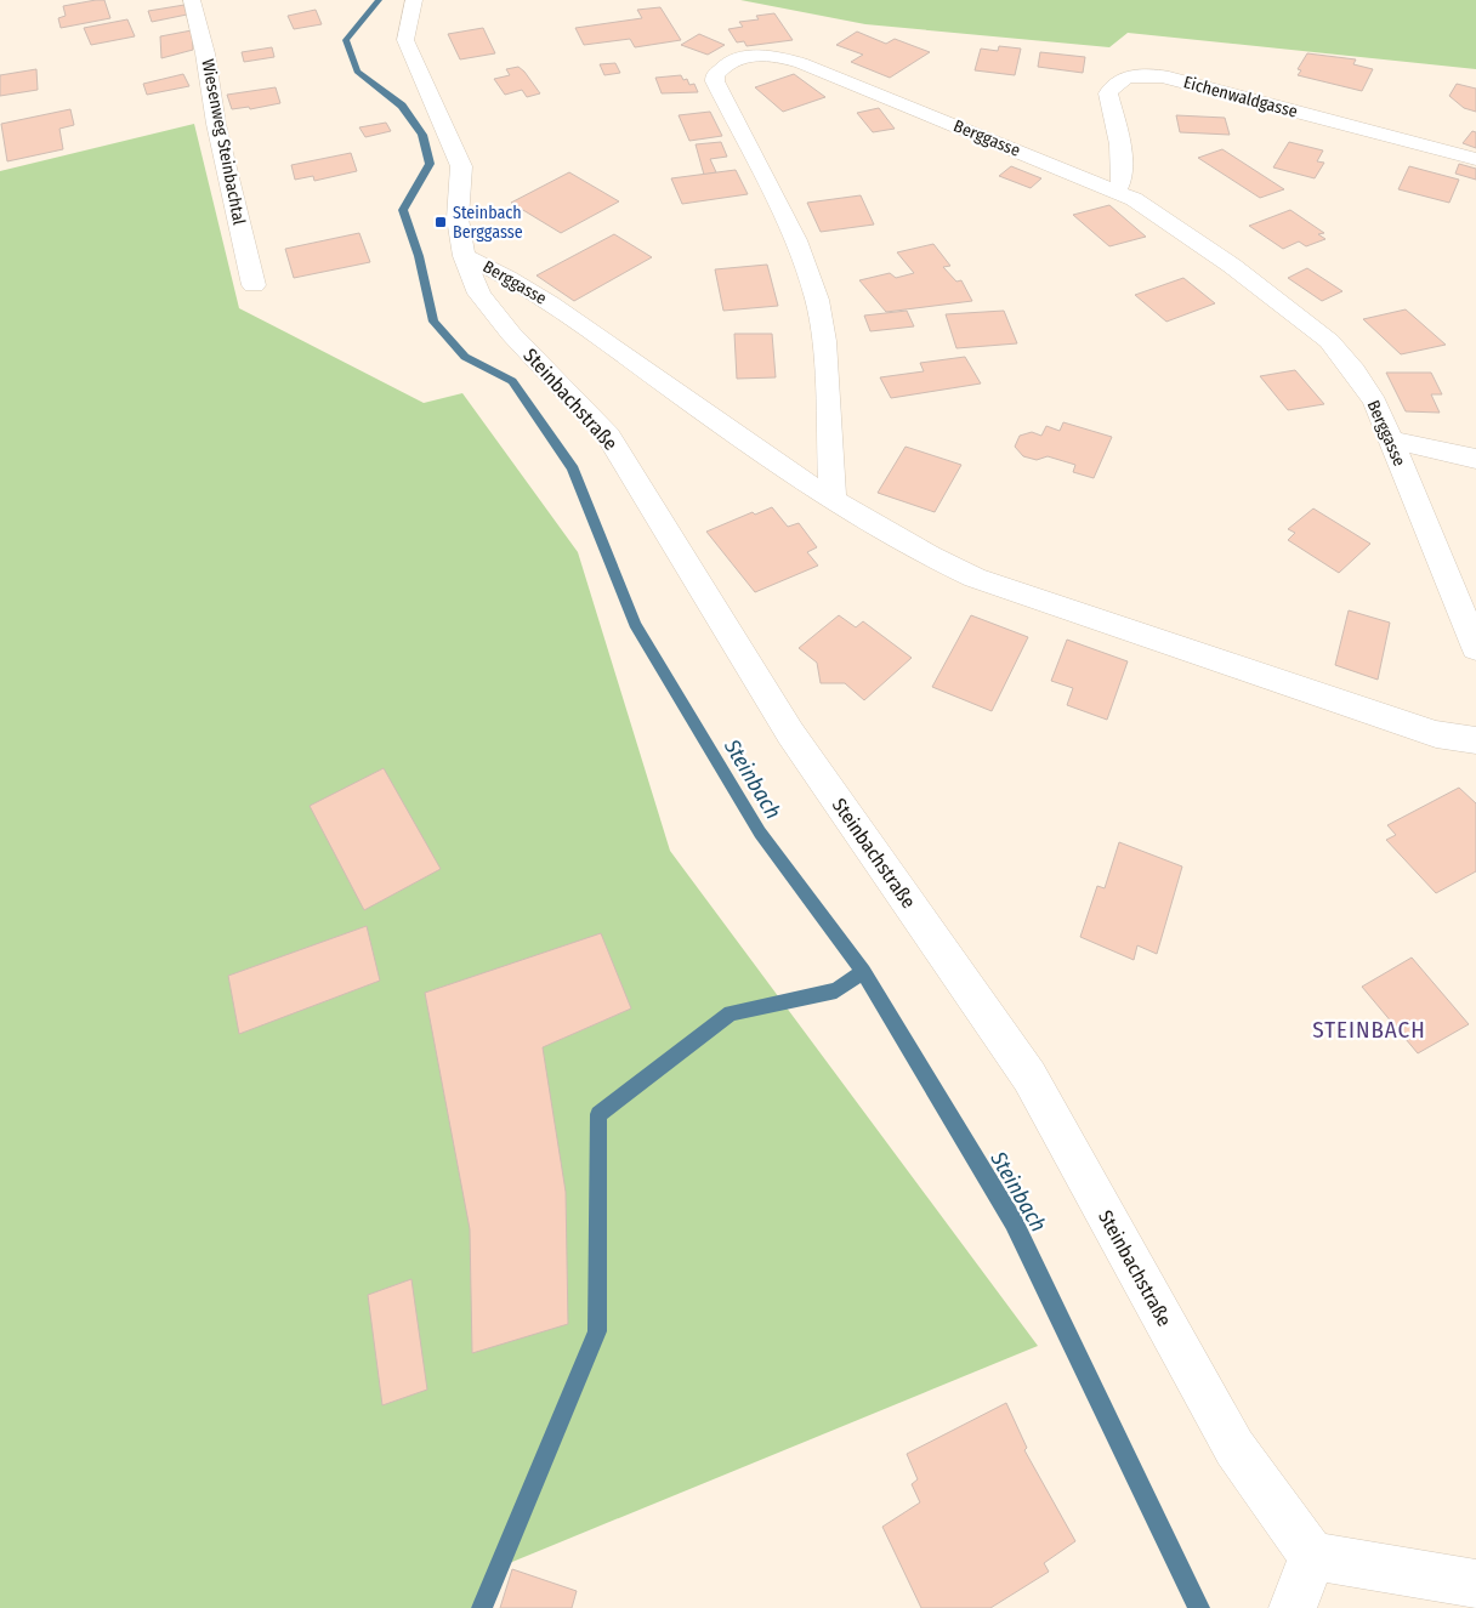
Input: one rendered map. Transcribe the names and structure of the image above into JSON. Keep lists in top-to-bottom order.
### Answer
{
  "streets": {
    "street": [
      "Eichenwaldgasse",
      "Berggasse",
      "Wiesenweg Steinbachtal",
      "Steinbachstraße"
    ]
  },
  "crossings": [
    ["Eichenwaldgasse", "Berggasse"],
    ["Berggasse", "Steinbachstraße"]
  ],
  "districts": ["STEINBACH"],
  "water": ["Steinbach"],
  "places": {
    "transit": ["Steinbach Berggasse"]
  }
}
